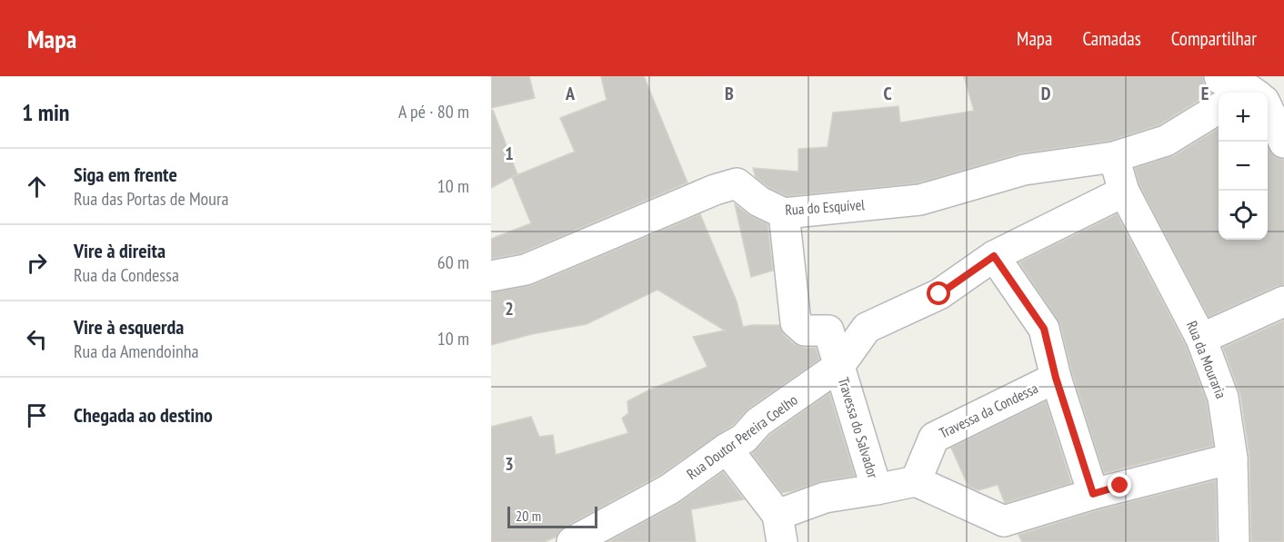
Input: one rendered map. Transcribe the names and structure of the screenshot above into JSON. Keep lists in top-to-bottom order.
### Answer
{
  "streets": {
    "street": [
      "Rua do Esquível",
      "Rua da Mouraria",
      "Travessa da Condessa",
      "Travessa do Salvador",
      "Rua Doutor Pereira Coelho"
    ]
  },
  "crossings": [
    ["Rua do Esquível", "Rua da Mouraria"],
    ["Rua do Esquível", "Travessa do Salvador"],
    ["Rua da Mouraria", "Rua Doutor Pereira Coelho"],
    ["Travessa do Salvador", "Rua Doutor Pereira Coelho"]
  ],
  "scale_bar": "20 m",
  "page": {
    "header": "Mapa",
    "nav": ["Mapa", "Camadas", "Compartilhar"],
    "heading": ["1 min", "A pé · 80 m"],
    "map_buttons": ["+", "−"],
    "list": [
      ["Siga em frente", "Rua das Portas de Moura", "10 m"],
      ["Vire à direita", "Rua da Condessa", "60 m"],
      ["Vire à esquerda", "Rua da Amendoinha", "10 m"],
      "Chegada ao destino"
    ],
    "scale": "20 m"
  },
  "grid": {
    "columns": [
      "A",
      "B",
      "C",
      "D",
      "E"
    ],
    "rows": ["1", "2", "3"]
  }
}
